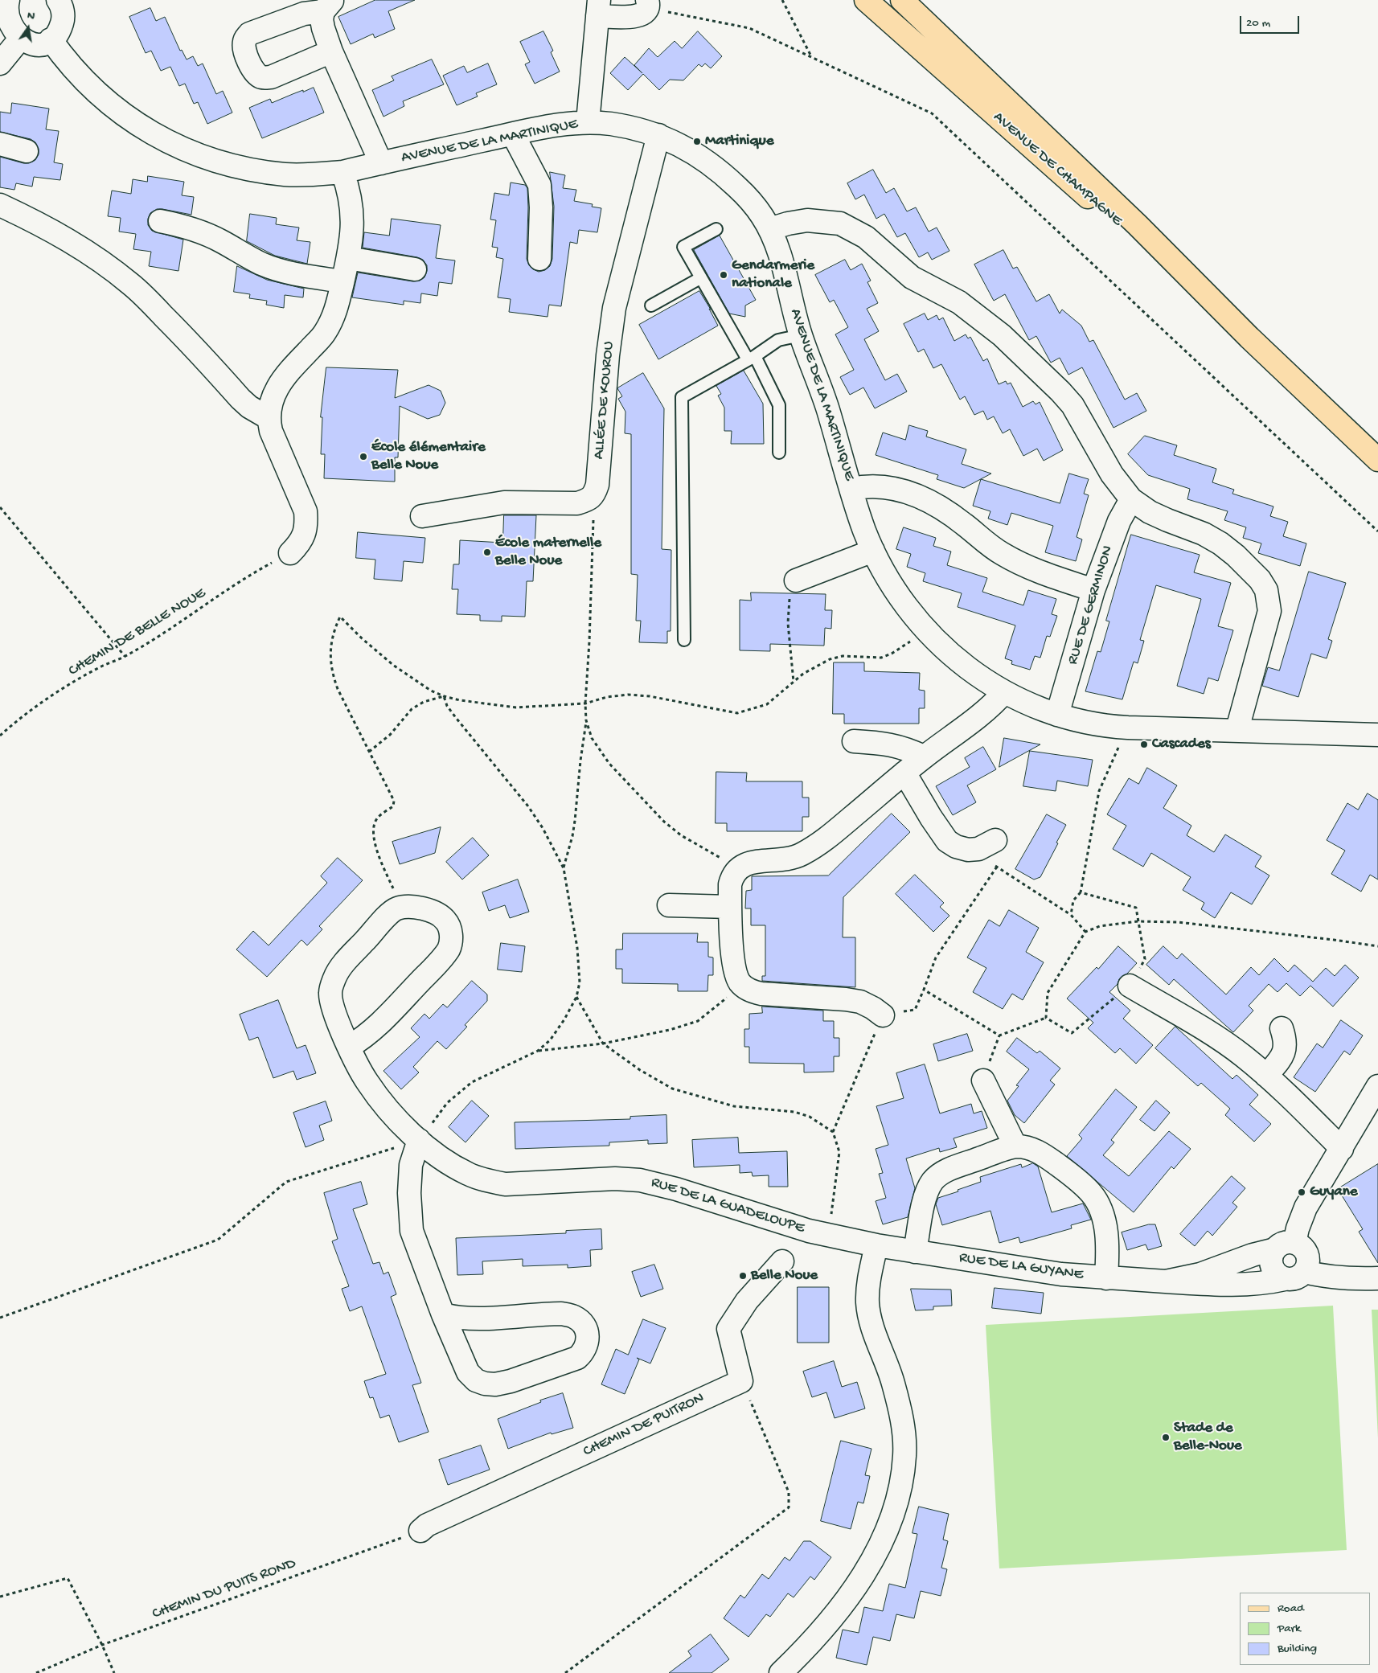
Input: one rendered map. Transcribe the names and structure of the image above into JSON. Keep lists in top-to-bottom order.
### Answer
{
  "streets": {
    "main road": ["AVENUE DE CHAMPAGNE"],
    "street": [
      "AVENUE DE LA MARTINIQUE",
      "ALLÉE DE KOUROU",
      "RUE DE GERMINON",
      "RUE DE LA GUADELOUPE",
      "RUE DE LA GUYANE",
      "CHEMIN DE PUITRON"
    ],
    "path": ["CHEMIN DE BELLE NOUE", "CHEMIN DU PUITS ROND"]
  },
  "crossings": [
    ["AVENUE DE LA MARTINIQUE", "ALLÉE DE KOUROU"],
    ["AVENUE DE LA MARTINIQUE", "RUE DE GERMINON"],
    ["RUE DE LA GUADELOUPE", "RUE DE LA GUYANE"],
    ["CHEMIN DE PUITRON", "CHEMIN DU PUITS ROND"]
  ],
  "places": [
    "Martinique",
    "Gendarmerie nationale",
    "École élémentaire Belle Noue",
    "École maternelle Belle Noue",
    "Cascades",
    "Guyane",
    "Belle Noue",
    "Stade de Belle-Noue"
  ],
  "legend": ["Road", "Park", "Building"],
  "scale_bar": "20 m",
  "north": "top"
}
